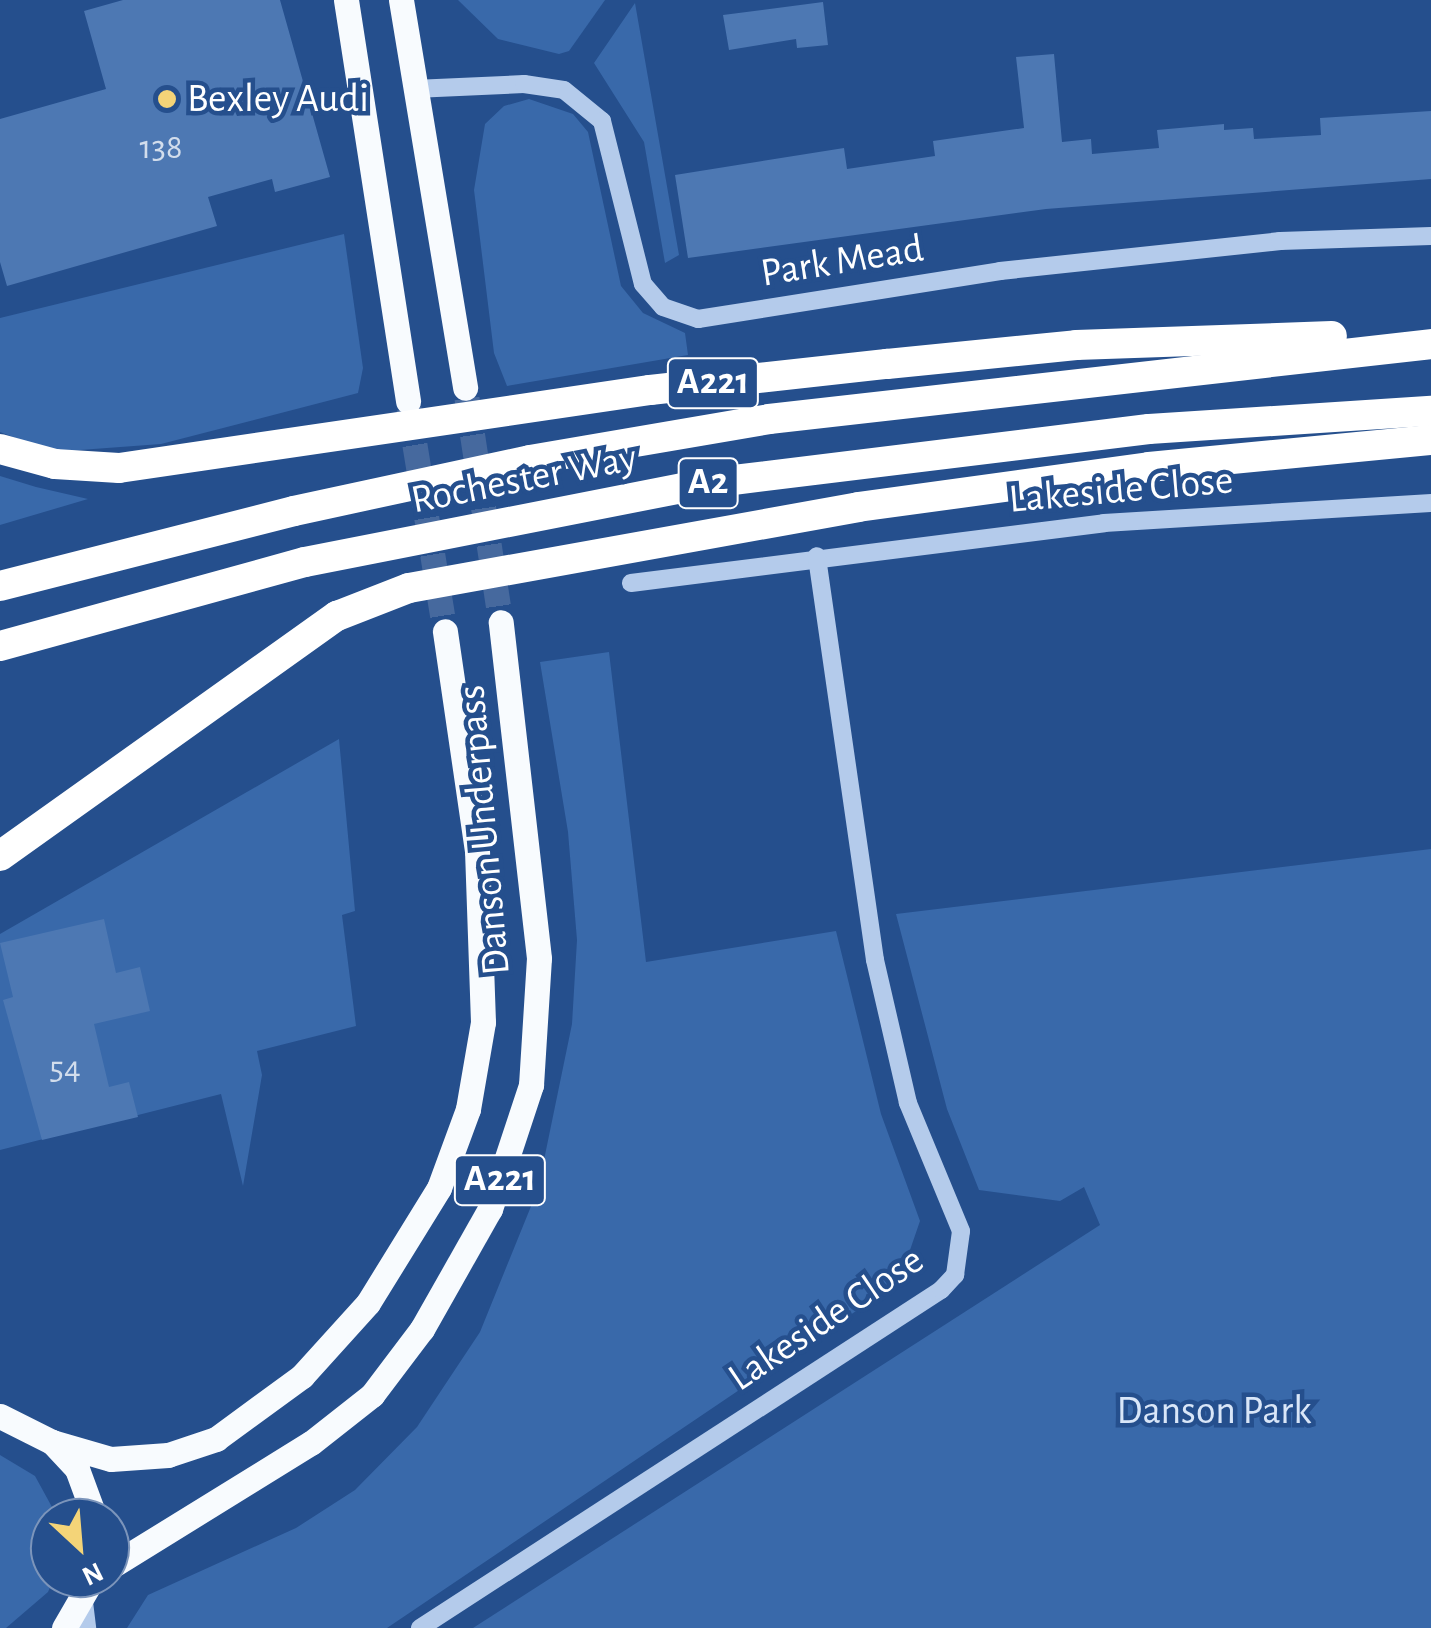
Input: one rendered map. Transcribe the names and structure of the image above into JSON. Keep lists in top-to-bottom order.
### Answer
{
  "streets": {
    "highway": ["A221", "Rochester Way", "A2"],
    "main road": ["Danson Underpass"],
    "street": ["Park Mead", "Lakeside Close"]
  },
  "parks": ["Danson Park"],
  "places": ["Bexley Audi"],
  "house_numbers": ["138", "54"],
  "north": "bottom right"
}
